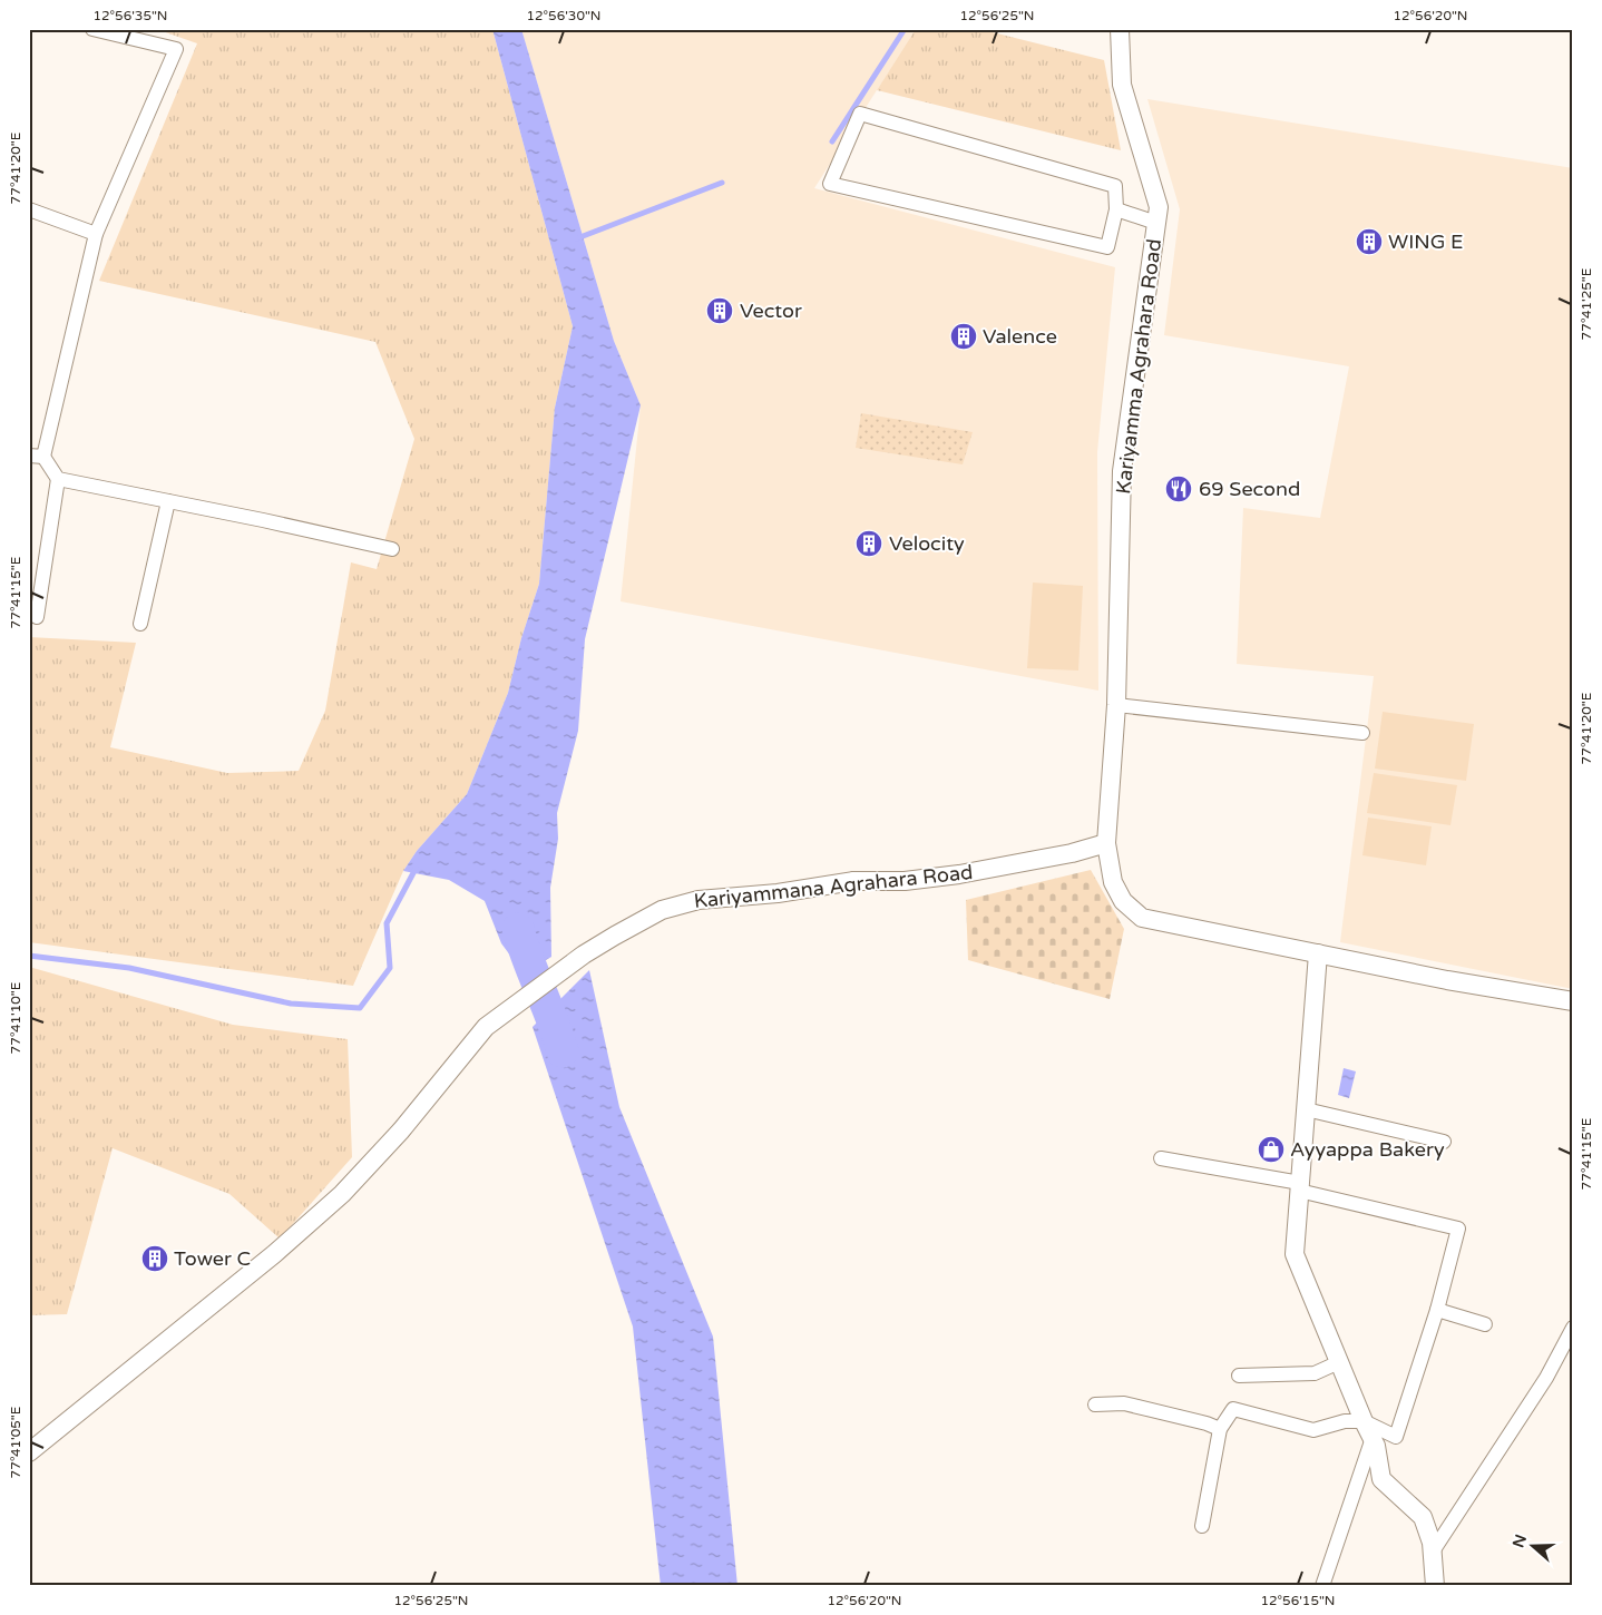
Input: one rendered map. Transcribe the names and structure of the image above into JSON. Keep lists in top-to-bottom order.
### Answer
{
  "streets": {
    "street": ["Kariyamma Agrahara Road", "Kariyammana Agrahara Road"]
  },
  "crossings": [
    ["Kariyamma Agrahara Road", "Kariyammana Agrahara Road"]
  ],
  "places": {
    "building": [
      "WING E",
      "Vector",
      "Valence",
      "Velocity",
      "Tower C"
    ],
    "restaurant": ["69 Second"],
    "shop": ["Ayyappa Bakery"]
  },
  "north": "left",
  "coordinates": [
    "12°56'35\"N",
    "12°56'30\"N",
    "12°56'25\"N",
    "12°56'20\"N",
    "77°41'20\"E",
    "77°41'25\"E",
    "77°41'15\"E",
    "77°41'10\"E",
    "77°41'05\"E",
    "12°56'15\"N"
  ]
}
